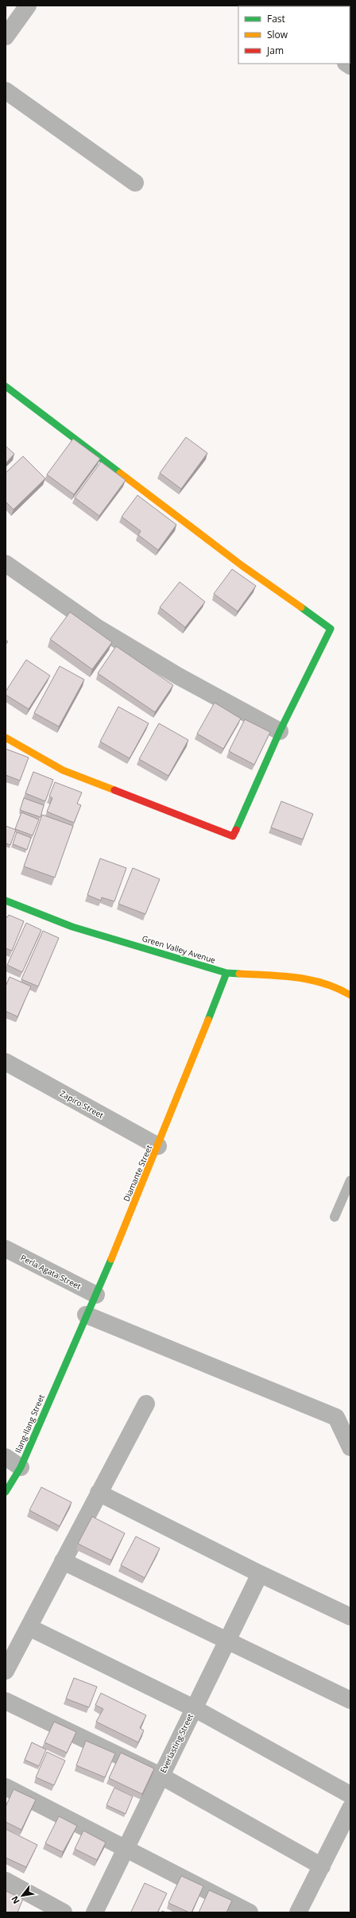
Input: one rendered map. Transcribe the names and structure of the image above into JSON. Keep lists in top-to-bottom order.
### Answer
{
  "streets": {
    "street": [
      "Green Valley Avenue",
      "Zapiro Street",
      "Diamante Street",
      "Perla Agata Street",
      "Ilang-Ilang Street",
      "Everlasting Street"
    ]
  },
  "crossings": [
    ["Green Valley Avenue", "Diamante Street"],
    ["Zapiro Street", "Diamante Street"],
    ["Diamante Street", "Perla Agata Street"],
    ["Diamante Street", "Ilang-Ilang Street"]
  ],
  "legend": ["Fast", "Slow", "Jam"],
  "north": "bottom left"
}
